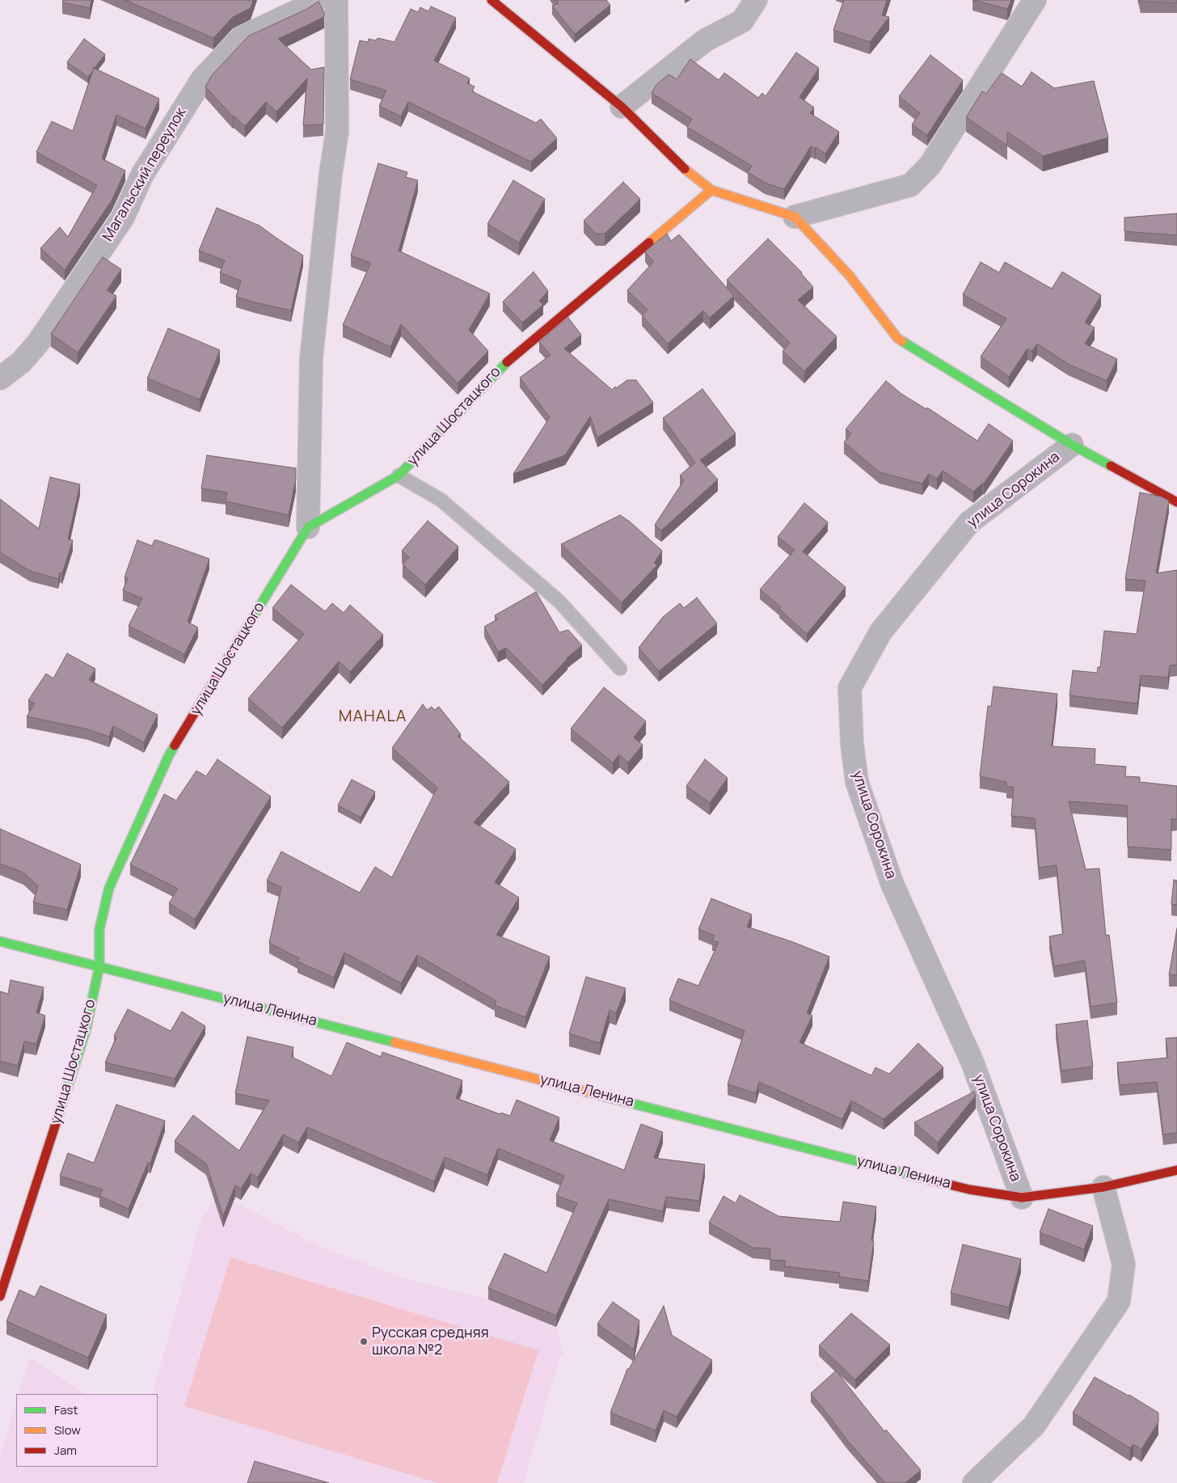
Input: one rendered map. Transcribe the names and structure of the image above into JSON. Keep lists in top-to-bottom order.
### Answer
{
  "streets": {
    "street": [
      "Магальский переулок",
      "улица Шостацкого",
      "улица Сорокина",
      "улица Ленина"
    ]
  },
  "crossings": [
    ["улица Шостацкого", "улица Ленина"],
    ["улица Сорокина", "улица Ленина"]
  ],
  "districts": ["MAHALA"],
  "places": ["Русская средняя школа №2"],
  "legend": ["Fast", "Slow", "Jam"]
}
